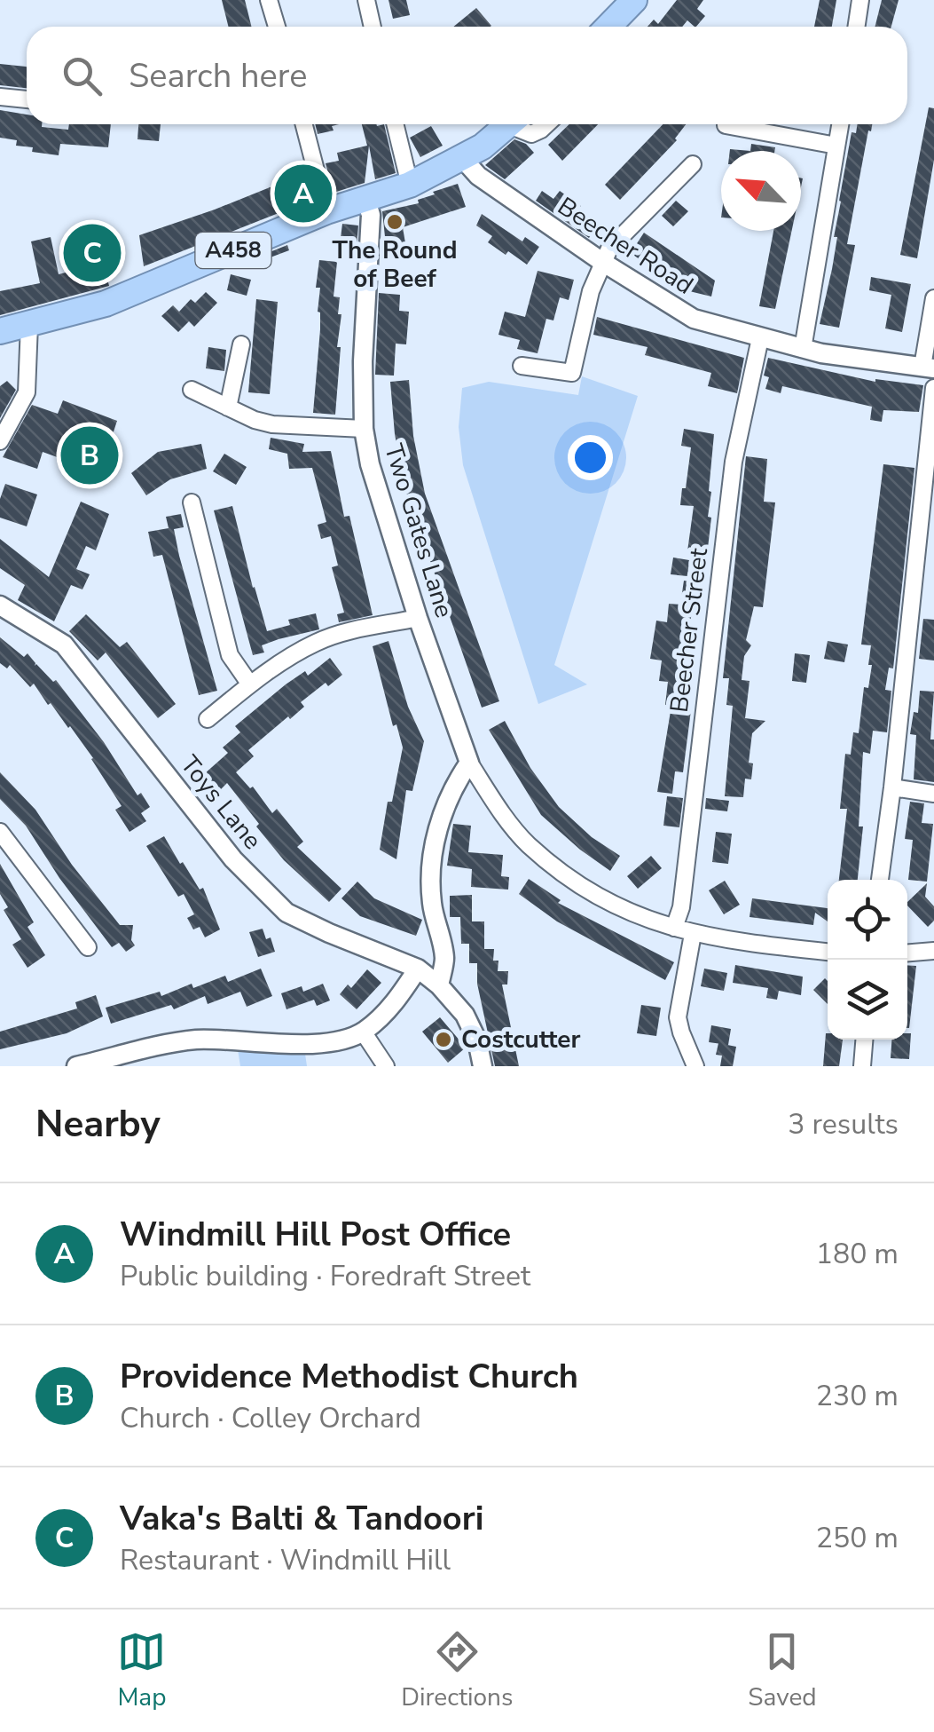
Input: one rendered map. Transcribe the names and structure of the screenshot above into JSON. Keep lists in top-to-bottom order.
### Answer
{
  "streets": {
    "highway": ["A458"],
    "street": [
      "Beecher Road",
      "Two Gates Lane",
      "Beecher Street",
      "Toys Lane"
    ]
  },
  "crossings": [
    ["Beecher Road", "A458"],
    ["Beecher Road", "Beecher Street"],
    ["A458", "Two Gates Lane"]
  ],
  "places": ["The Round of Beef", "Costcutter"],
  "north": "top left",
  "page": {
    "search": "Search here",
    "pins": ["A", "C", "B"],
    "heading": ["Nearby", "3 results"],
    "list": [
      {
        "mark": "A",
        "name": "Windmill Hill Post Office",
        "note": "Public building · Foredraft Street",
        "value": "180 m"
      },
      {
        "mark": "B",
        "name": "Providence Methodist Church",
        "note": "Church · Colley Orchard",
        "value": "230 m"
      },
      {
        "mark": "C",
        "name": "Vaka's Balti & Tandoori",
        "note": "Restaurant · Windmill Hill",
        "value": "250 m"
      }
    ],
    "nav": ["Map", "Directions", "Saved"]
  }
}
